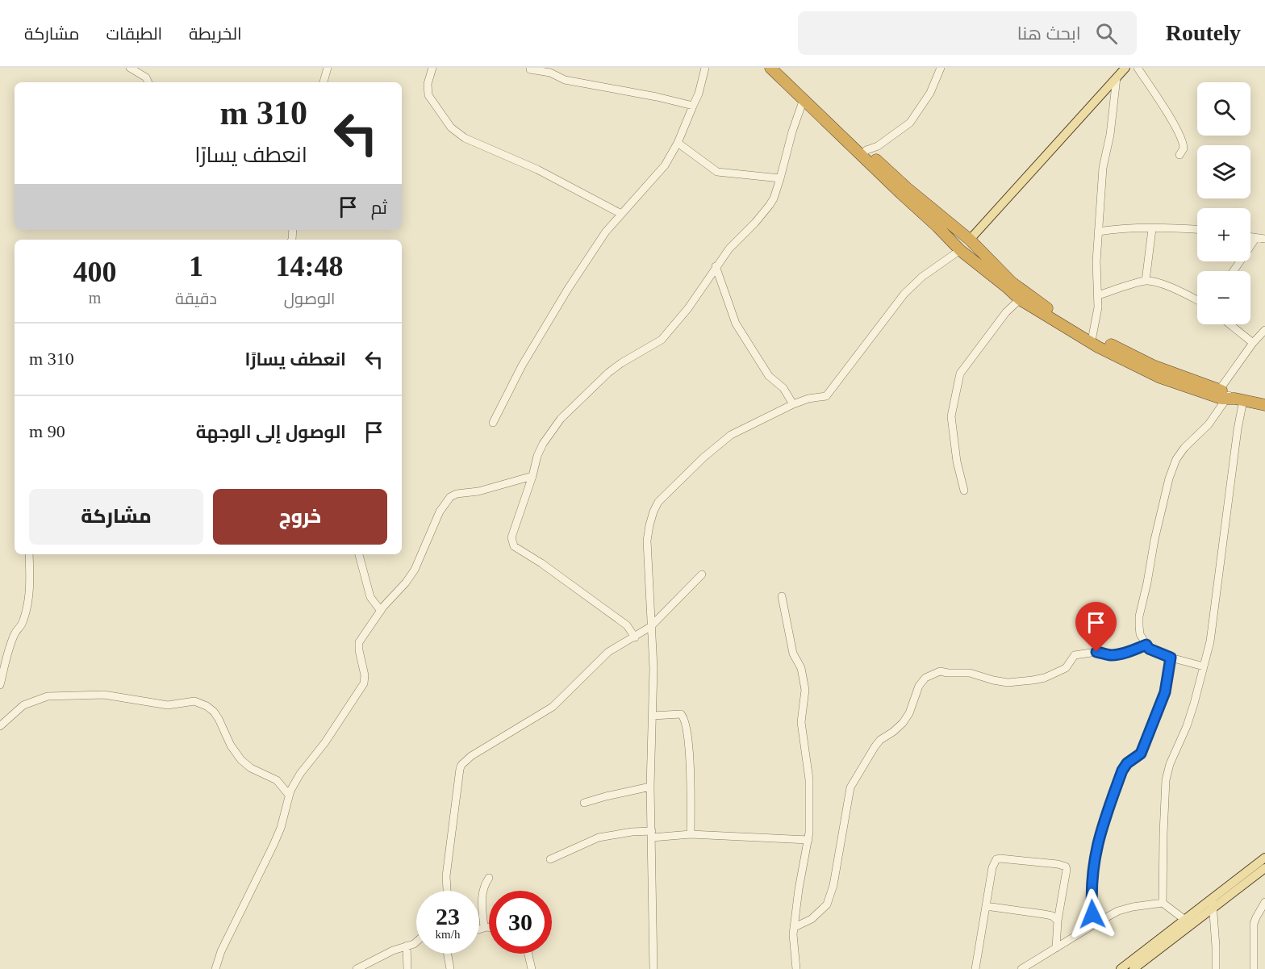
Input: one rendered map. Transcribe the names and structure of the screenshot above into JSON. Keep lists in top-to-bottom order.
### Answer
{
  "page": {
    "header": "Routely",
    "search": "ابحث هنا",
    "nav": ["الخريطة", "الطبقات", "مشاركة"],
    "map_buttons": ["+", "−"],
    "turn": ["310 m", "انعطف يسارًا"],
    "then": "ثم",
    "eta": [
      "14:48",
      "الوصول",
      "1",
      "دقيقة",
      "400",
      "m"
    ],
    "list": [
      {
        "name": "انعطف يسارًا",
        "value": "310 m"
      },
      {
        "name": "الوصول إلى الوجهة",
        "value": "90 m"
      }
    ],
    "buttons": ["خروج", "مشاركة"],
    "speed": "23 km/h",
    "limit": "30"
  }
}
